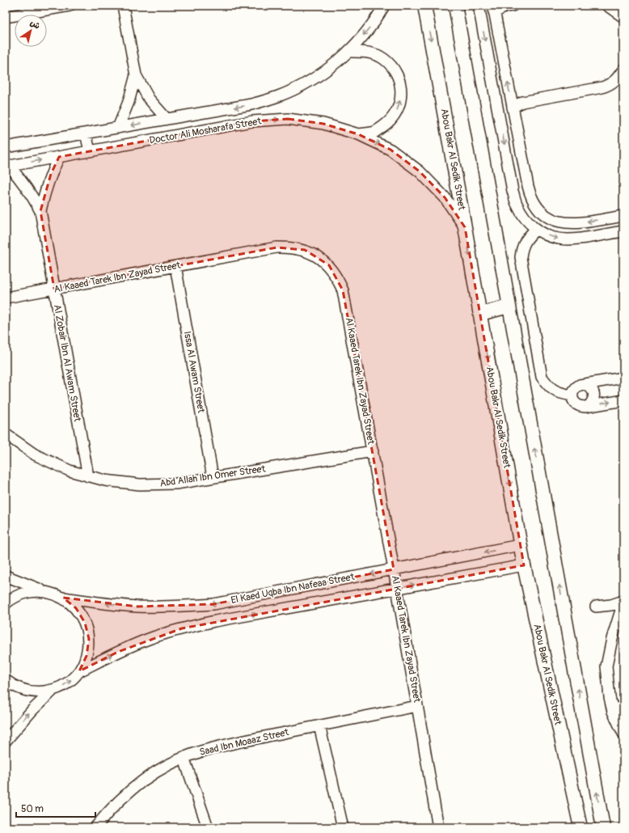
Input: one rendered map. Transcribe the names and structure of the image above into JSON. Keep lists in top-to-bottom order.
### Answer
{
  "streets": {
    "main road": ["Abou Bakr Al Sedik Street"],
    "street": [
      "Doctor Ali Mosharafa Street",
      "Al Kaaed Tarek Ibn Zayad Street",
      "Al Zobair Ibn Al Awam Street",
      "Issa Al Awam Street",
      "Abd Allah Ibn Omer Street",
      "El Kaed Uqba Ibn Nafeaa Street",
      "Saad Ibn Moaaz Street"
    ]
  },
  "crossings": [
    ["Doctor Ali Mosharafa Street", "Abou Bakr Al Sedik Street"],
    ["Doctor Ali Mosharafa Street", "Al Zobair Ibn Al Awam Street"],
    ["Abou Bakr Al Sedik Street", "El Kaed Uqba Ibn Nafeaa Street"],
    ["Al Kaaed Tarek Ibn Zayad Street", "Al Zobair Ibn Al Awam Street"],
    ["Al Kaaed Tarek Ibn Zayad Street", "Issa Al Awam Street"],
    ["Al Kaaed Tarek Ibn Zayad Street", "Abd Allah Ibn Omer Street"],
    ["Al Kaaed Tarek Ibn Zayad Street", "El Kaed Uqba Ibn Nafeaa Street"],
    ["Al Kaaed Tarek Ibn Zayad Street", "Saad Ibn Moaaz Street"],
    ["Al Zobair Ibn Al Awam Street", "Abd Allah Ibn Omer Street"],
    ["Issa Al Awam Street", "Abd Allah Ibn Omer Street"]
  ],
  "scale_bar": "50 m",
  "north": "top right"
}
